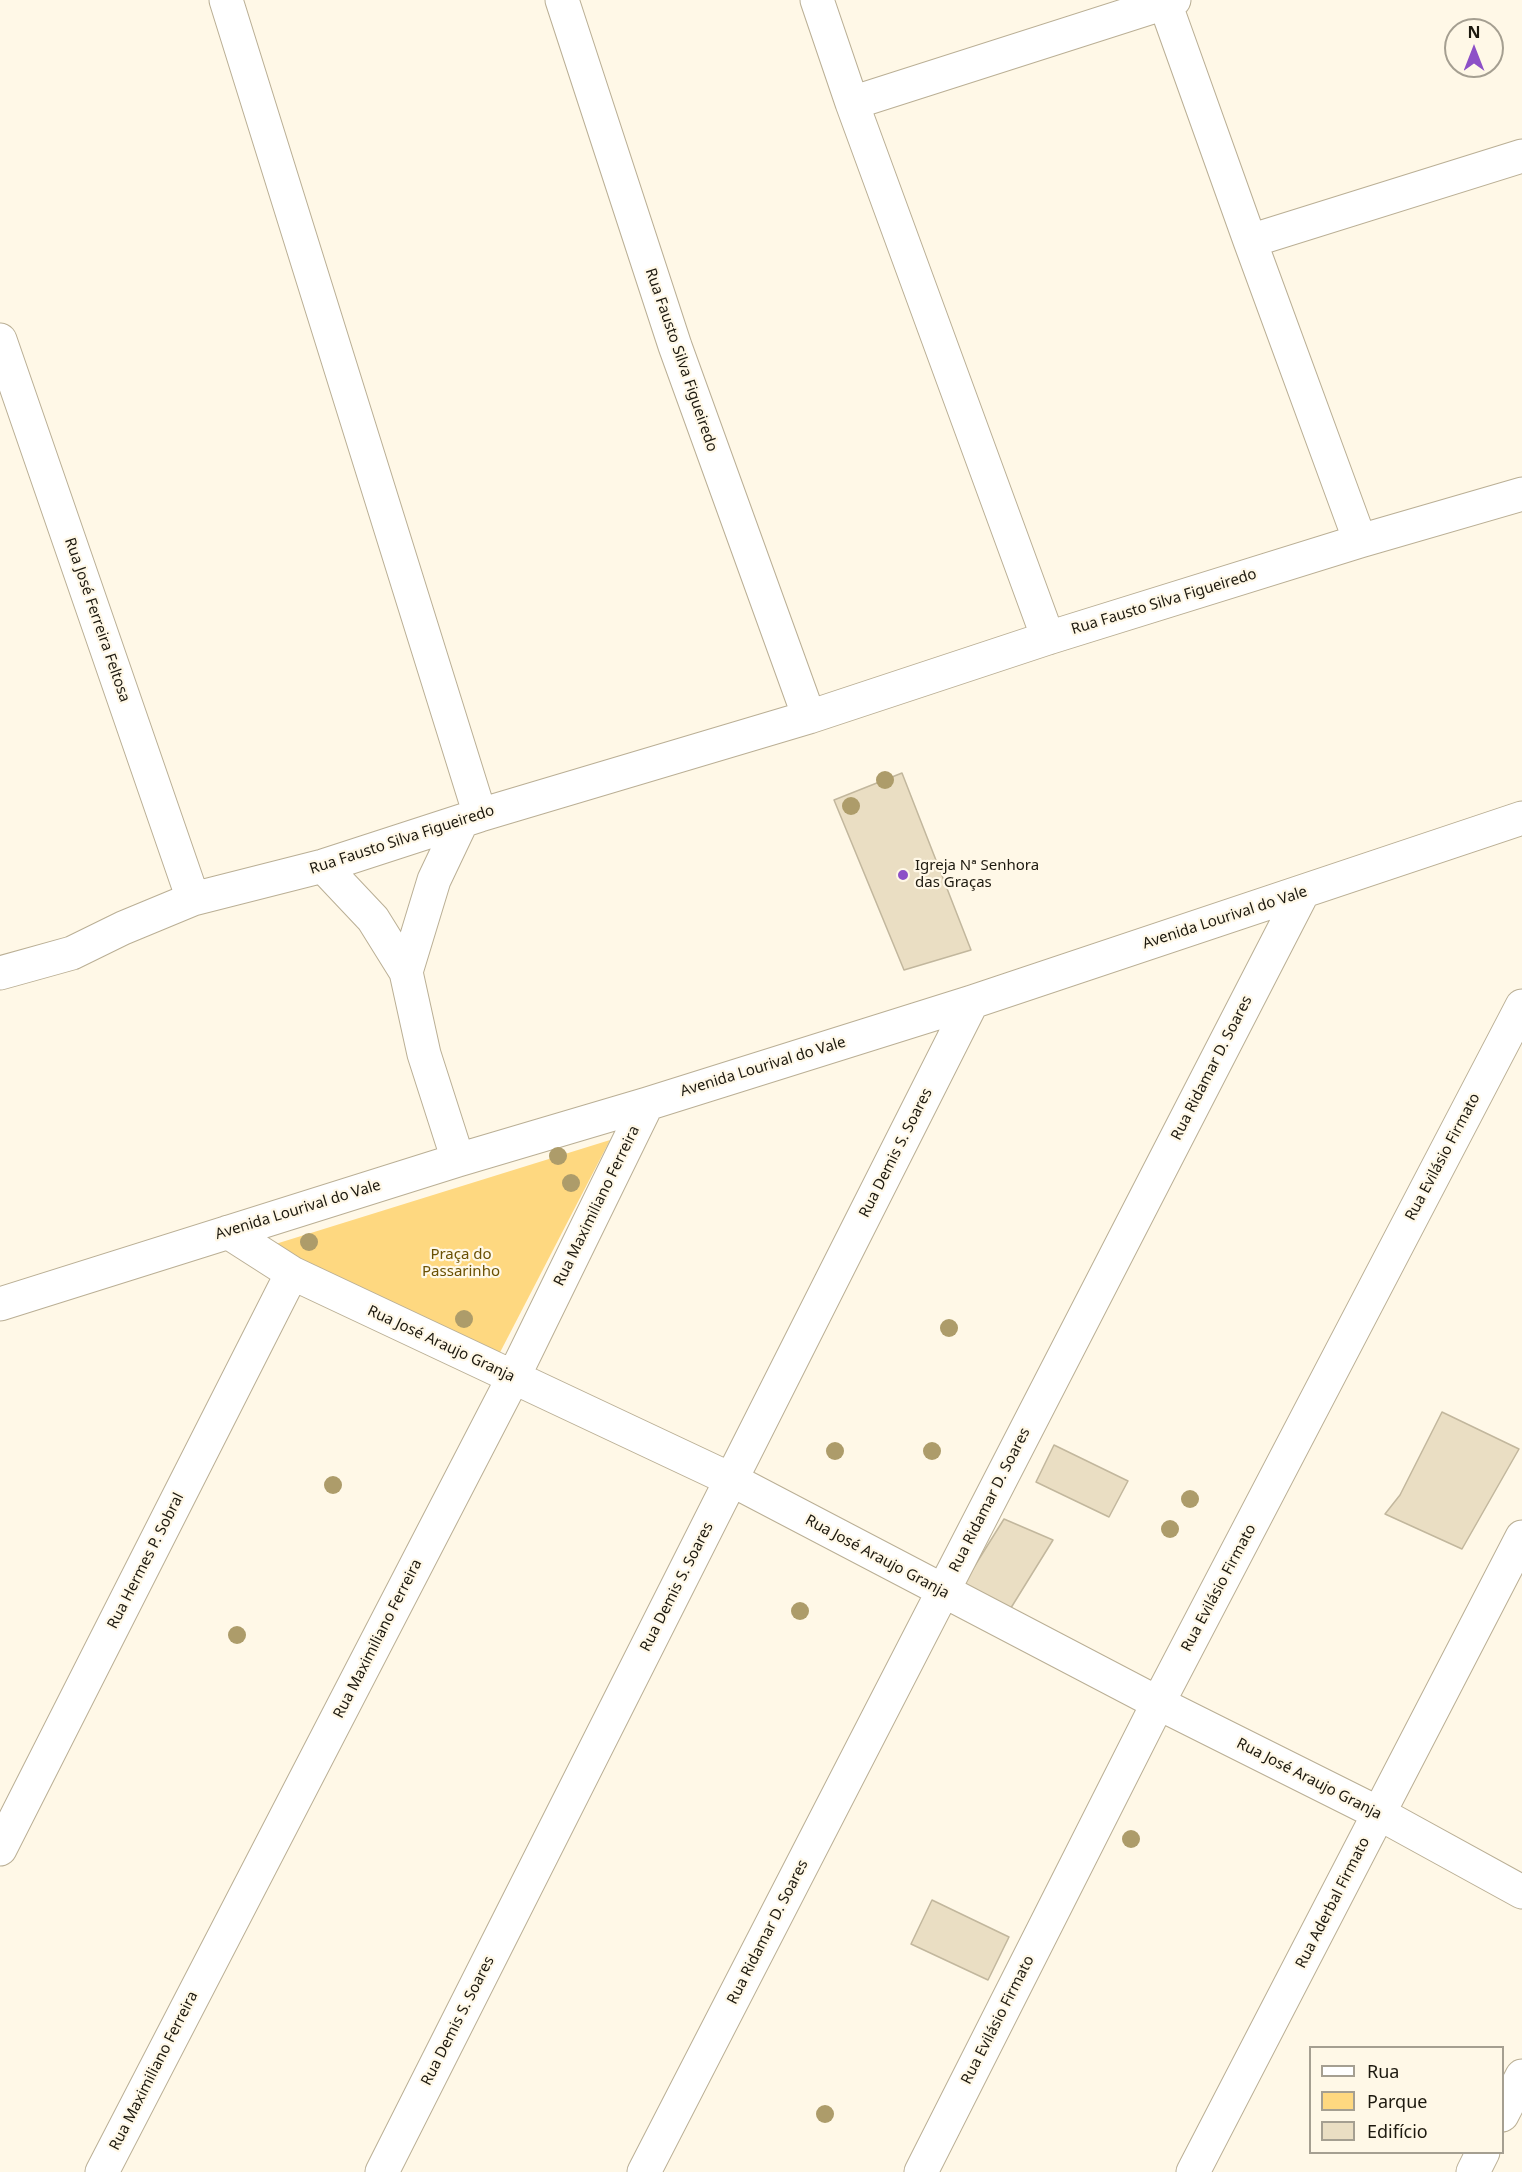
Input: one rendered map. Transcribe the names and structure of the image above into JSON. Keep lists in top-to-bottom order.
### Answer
{
  "streets": {
    "street": [
      "Rua Fausto Silva Figueiredo",
      "Rua José Ferreira Feltosa",
      "Avenida Lourival do Vale",
      "Rua Ridamar D. Soares",
      "Rua Demis S. Soares",
      "Rua Evilásio Firmato",
      "Rua Maximiliano Ferreira",
      "Rua José Araujo Granja",
      "Rua Hermes P. Sobral",
      "Rua Aderbal Firmato"
    ]
  },
  "crossings": [
    ["Rua Fausto Silva Figueiredo", "Rua José Ferreira Feltosa"],
    ["Avenida Lourival do Vale", "Rua Ridamar D. Soares"],
    ["Avenida Lourival do Vale", "Rua Demis S. Soares"],
    ["Avenida Lourival do Vale", "Rua Maximiliano Ferreira"],
    ["Avenida Lourival do Vale", "Rua José Araujo Granja"],
    ["Rua Ridamar D. Soares", "Rua José Araujo Granja"],
    ["Rua Demis S. Soares", "Rua José Araujo Granja"],
    ["Rua Evilásio Firmato", "Rua José Araujo Granja"],
    ["Rua Maximiliano Ferreira", "Rua José Araujo Granja"],
    ["Rua José Araujo Granja", "Rua Hermes P. Sobral"],
    ["Rua José Araujo Granja", "Rua Aderbal Firmato"]
  ],
  "parks": ["Praça do Passarinho"],
  "places": ["Igreja Nª Senhora das Graças"],
  "legend": ["Rua", "Parque", "Edifício"],
  "north": "top"
}
